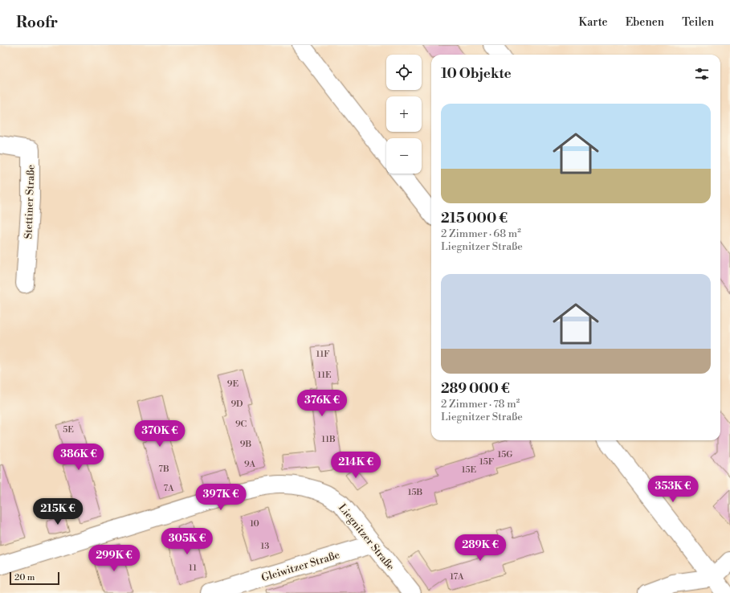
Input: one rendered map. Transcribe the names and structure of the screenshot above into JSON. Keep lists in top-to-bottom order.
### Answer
{
  "streets": {
    "street": ["Stettiner Straße", "Liegnitzer Straße", "Gleiwitzer Straße"]
  },
  "crossings": [
    ["Liegnitzer Straße", "Gleiwitzer Straße"]
  ],
  "house_numbers": [
    "11F",
    "11E",
    "9E",
    "9D",
    "9C",
    "5E",
    "11B",
    "9B",
    "15G",
    "15F",
    "9A",
    "7B",
    "15E",
    "7A",
    "15B",
    "10",
    "13",
    "11",
    "17A"
  ],
  "scale_bar": "20 m",
  "page": {
    "header": "Roofr",
    "nav": ["Karte", "Ebenen", "Teilen"],
    "map_buttons": ["+", "−"],
    "heading": "10 Objekte",
    "list": [
      {
        "name": "215 000 €",
        "note": "2 Zimmer · 68 m² · Liegnitzer Straße"
      },
      {
        "name": "289 000 €",
        "note": "2 Zimmer · 78 m² · Liegnitzer Straße"
      }
    ],
    "price": [
      "376K €",
      "370K €",
      "386K €",
      "214K €",
      "353K €",
      "397K €",
      "215K €",
      "305K €",
      "289K €",
      "299K €"
    ],
    "scale": "20 m"
  }
}
